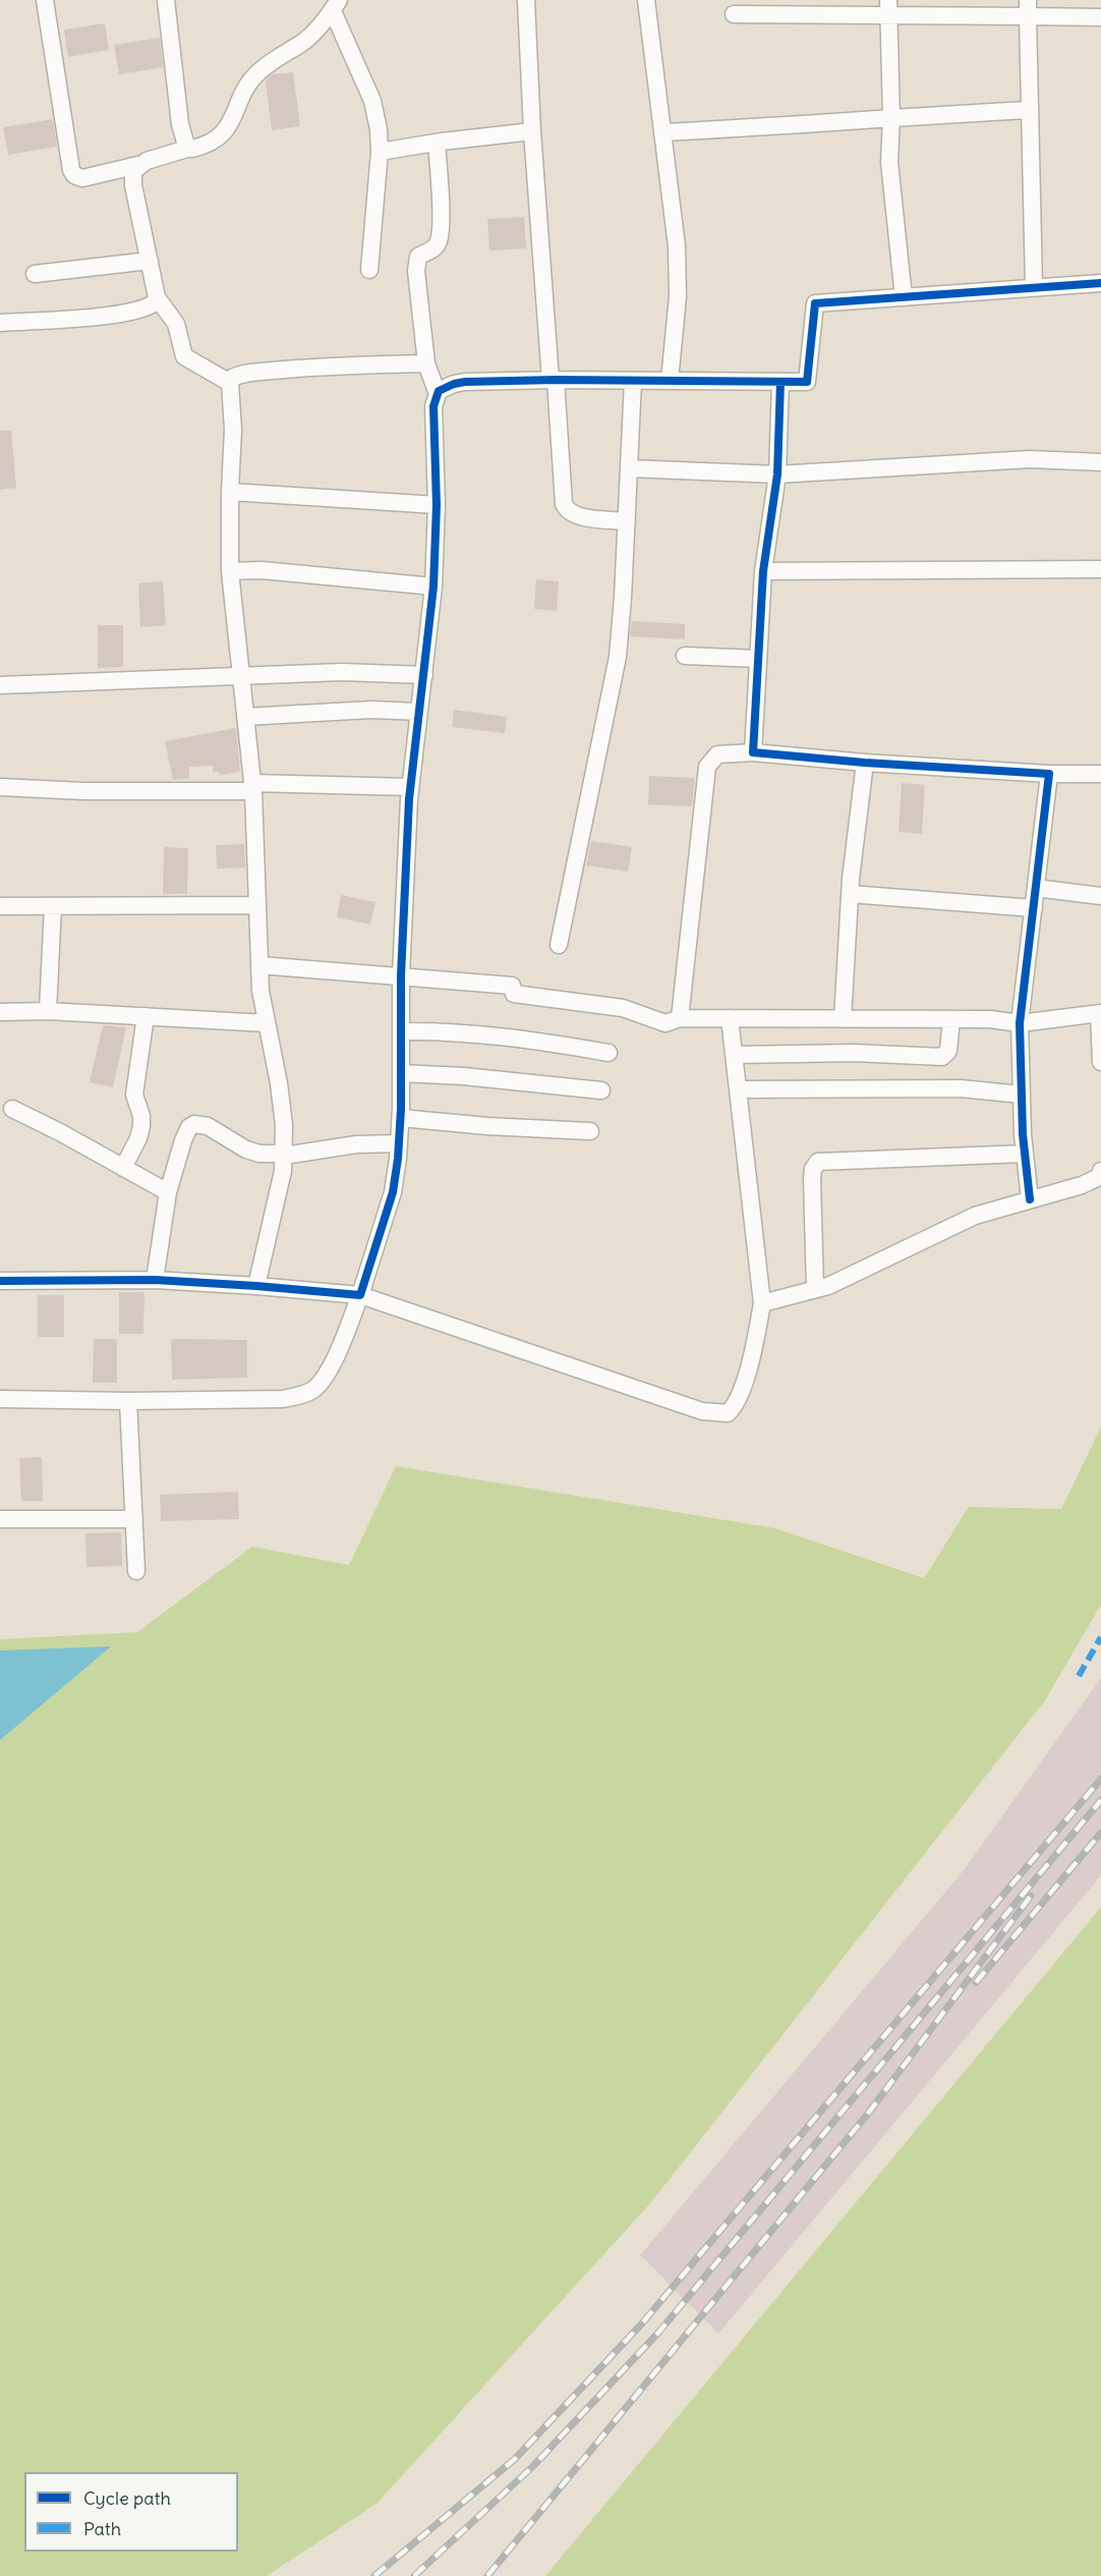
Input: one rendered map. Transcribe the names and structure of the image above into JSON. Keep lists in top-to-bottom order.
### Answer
{
  "legend": ["Cycle path", "Path"]
}
